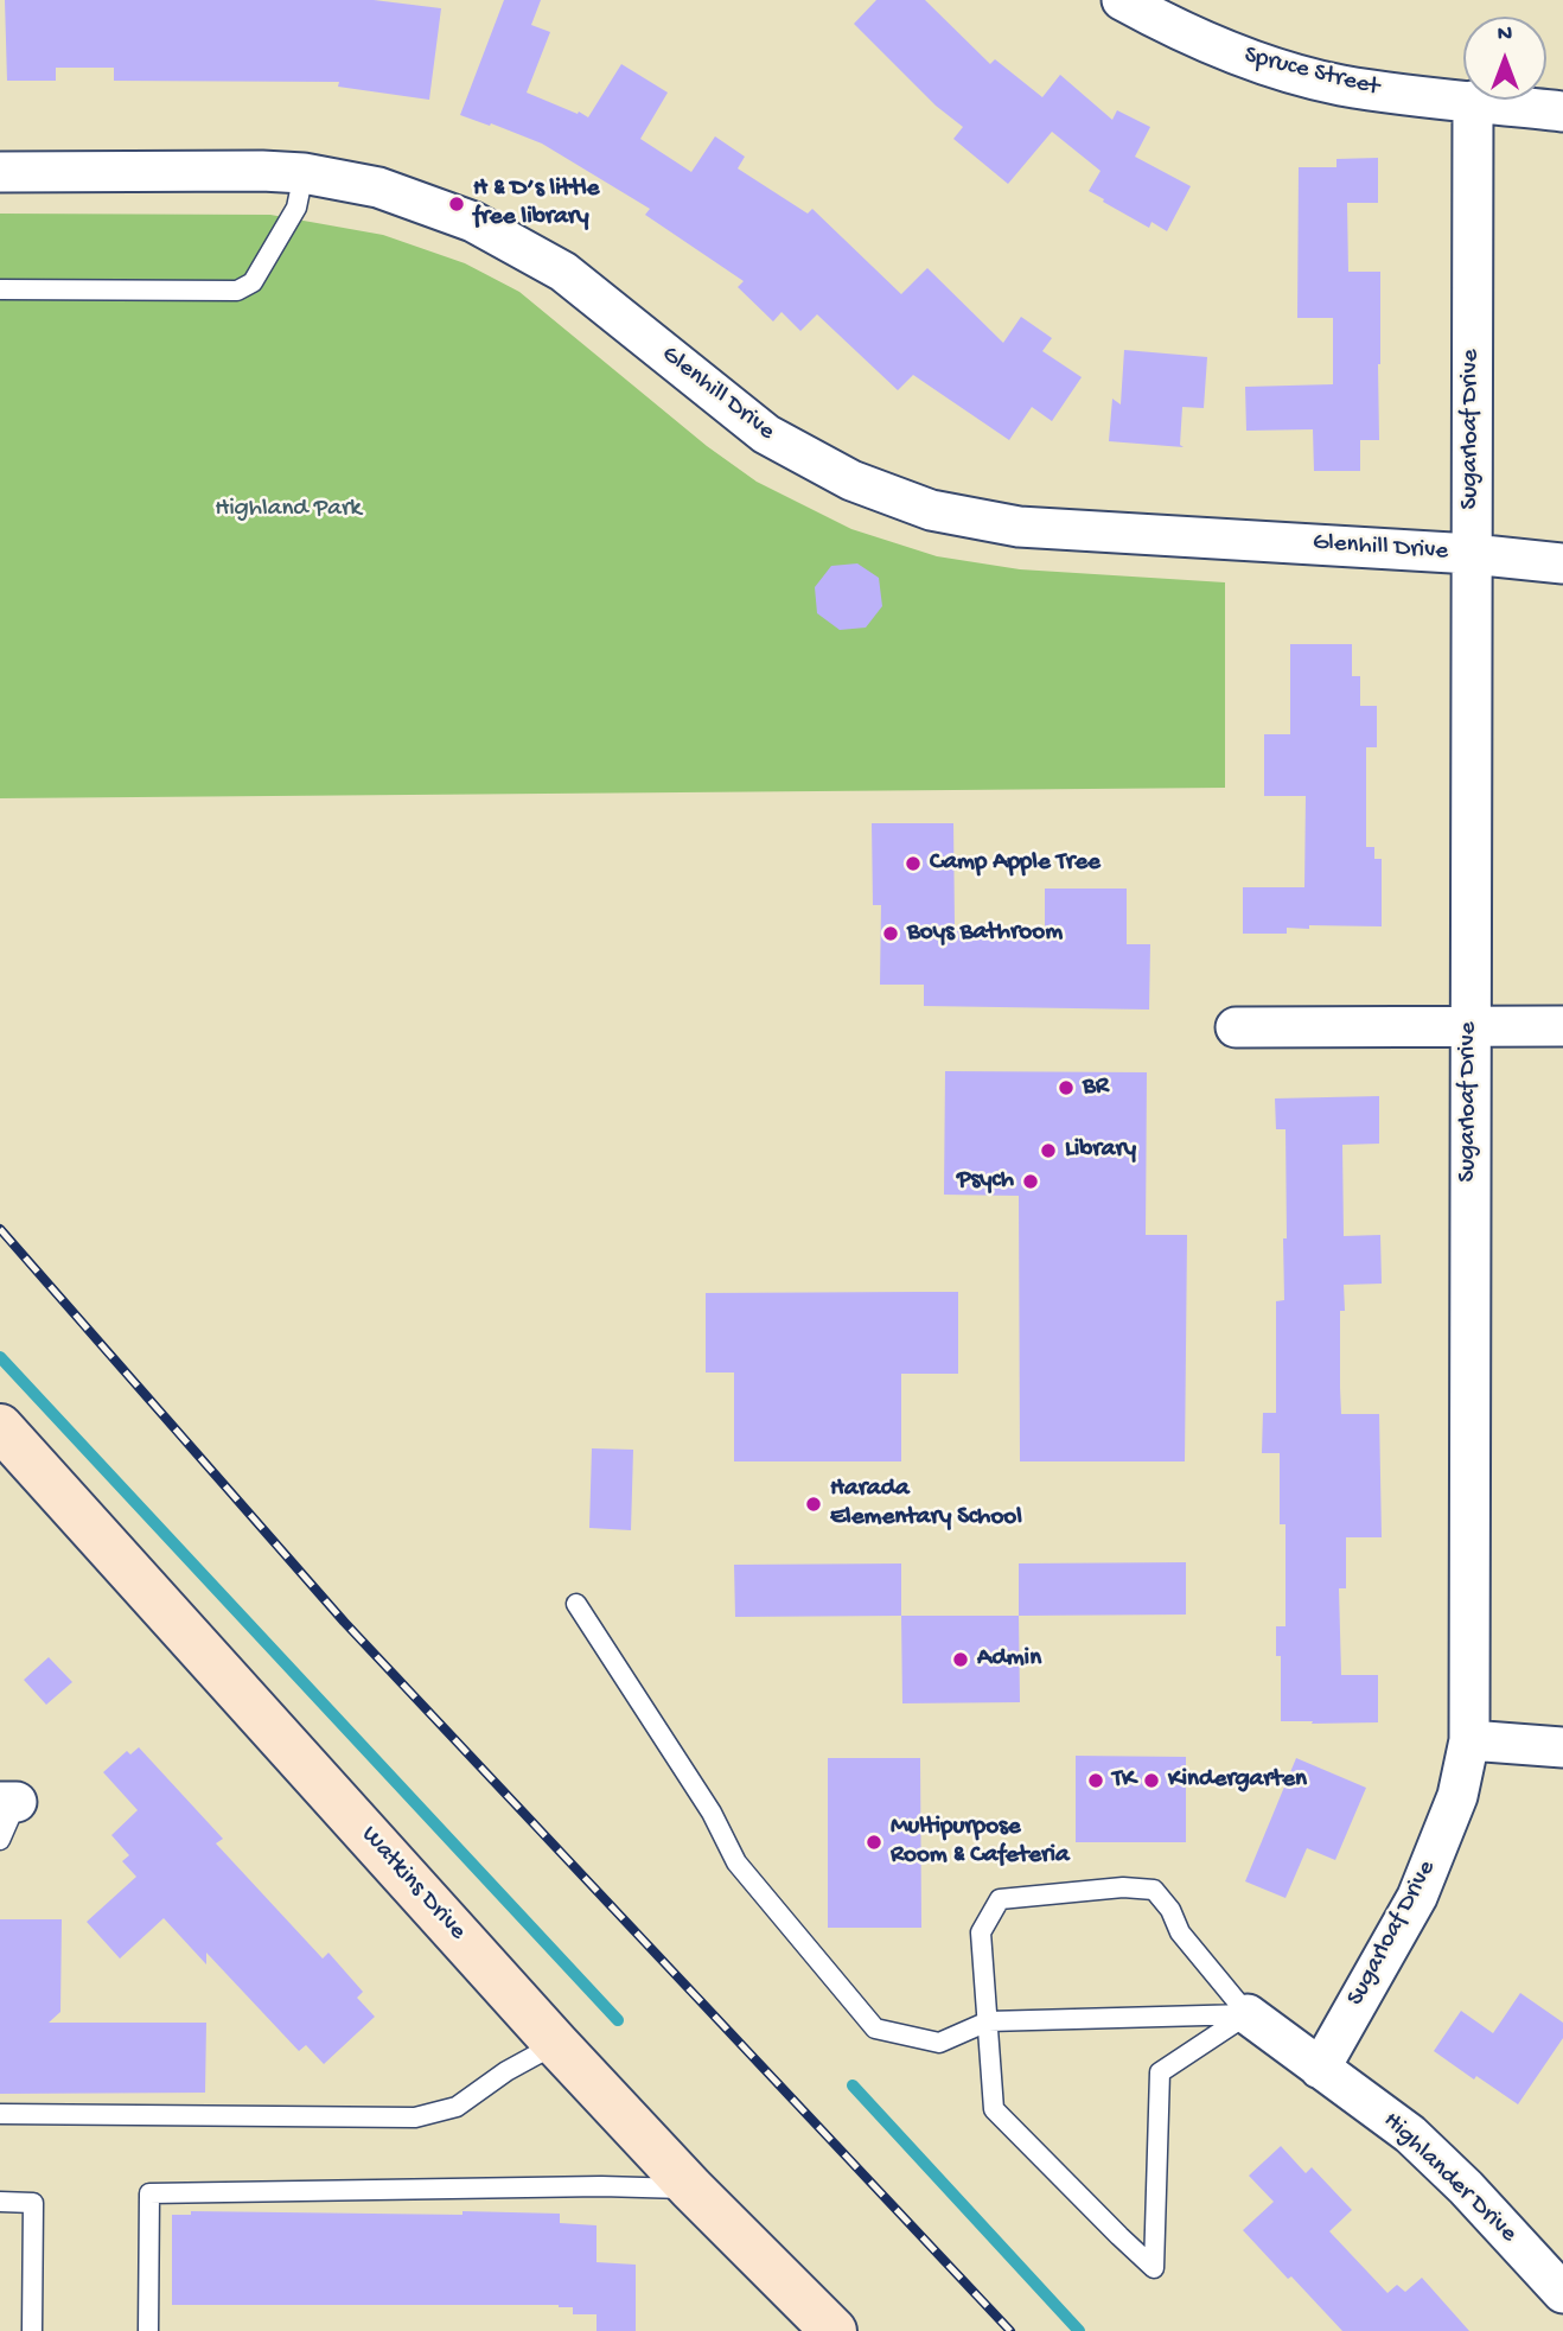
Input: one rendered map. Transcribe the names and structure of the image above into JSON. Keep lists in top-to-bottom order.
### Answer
{
  "streets": {
    "street": [
      "Spruce Street",
      "Glenhill Drive",
      "Sugarloaf Drive",
      "Watkins Drive",
      "Highlander Drive"
    ]
  },
  "crossings": [
    ["Spruce Street", "Sugarloaf Drive"],
    ["Glenhill Drive", "Sugarloaf Drive"],
    ["Sugarloaf Drive", "Highlander Drive"]
  ],
  "parks": ["Highland Park"],
  "places": [
    "H & D’s little free library",
    "Camp Apple Tree",
    "Boys Bathroom",
    "BR",
    "Library",
    "Psych",
    "Harada Elementary School",
    "Admin",
    "TK",
    "Kindergarten",
    "Multipurpose Room & Cafeteria"
  ],
  "north": "top"
}
